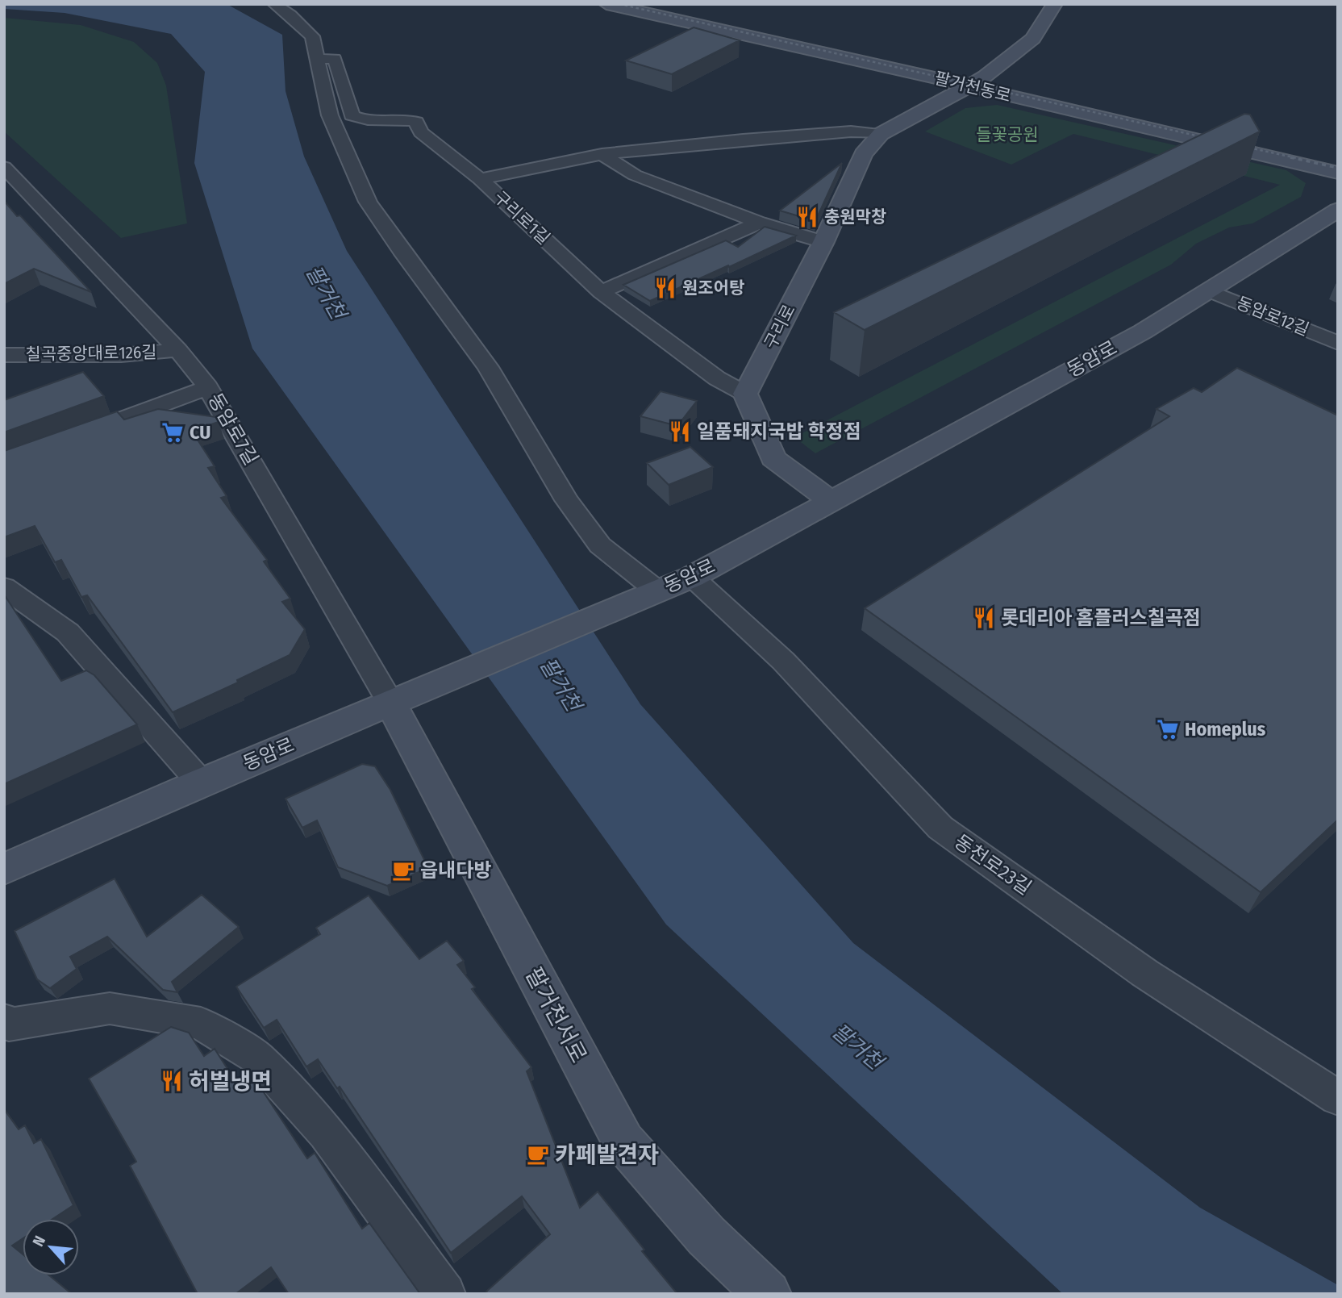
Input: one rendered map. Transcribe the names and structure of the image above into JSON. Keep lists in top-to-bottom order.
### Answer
{
  "streets": {
    "main road": [
      "팔거천동로",
      "구리로",
      "동암로",
      "팔거천서로"
    ],
    "street": [
      "구리로1길",
      "동암로12길",
      "칠곡중앙대로126길",
      "동암로7길",
      "동천로23길"
    ]
  },
  "crossings": [
    ["팔거천동로", "구리로"],
    ["구리로1길", "구리로"],
    ["동암로12길", "동암로"],
    ["칠곡중앙대로126길", "동암로7길"],
    ["동암로", "동암로7길"],
    ["동암로", "동천로23길"],
    ["동암로", "팔거천서로"],
    ["동암로7길", "팔거천서로"]
  ],
  "water": ["팔거천"],
  "parks": ["들꽃공원"],
  "places": {
    "restaurant": [
      "충원막창",
      "원조어탕",
      "일품돼지국밥 학정점",
      "롯데리아 홈플러스칠곡점",
      "허벌냉면"
    ],
    "supermarket": ["CU", "Homeplus"],
    "cafe": ["읍내다방", "카페발견자"]
  },
  "north": "top left"
}
